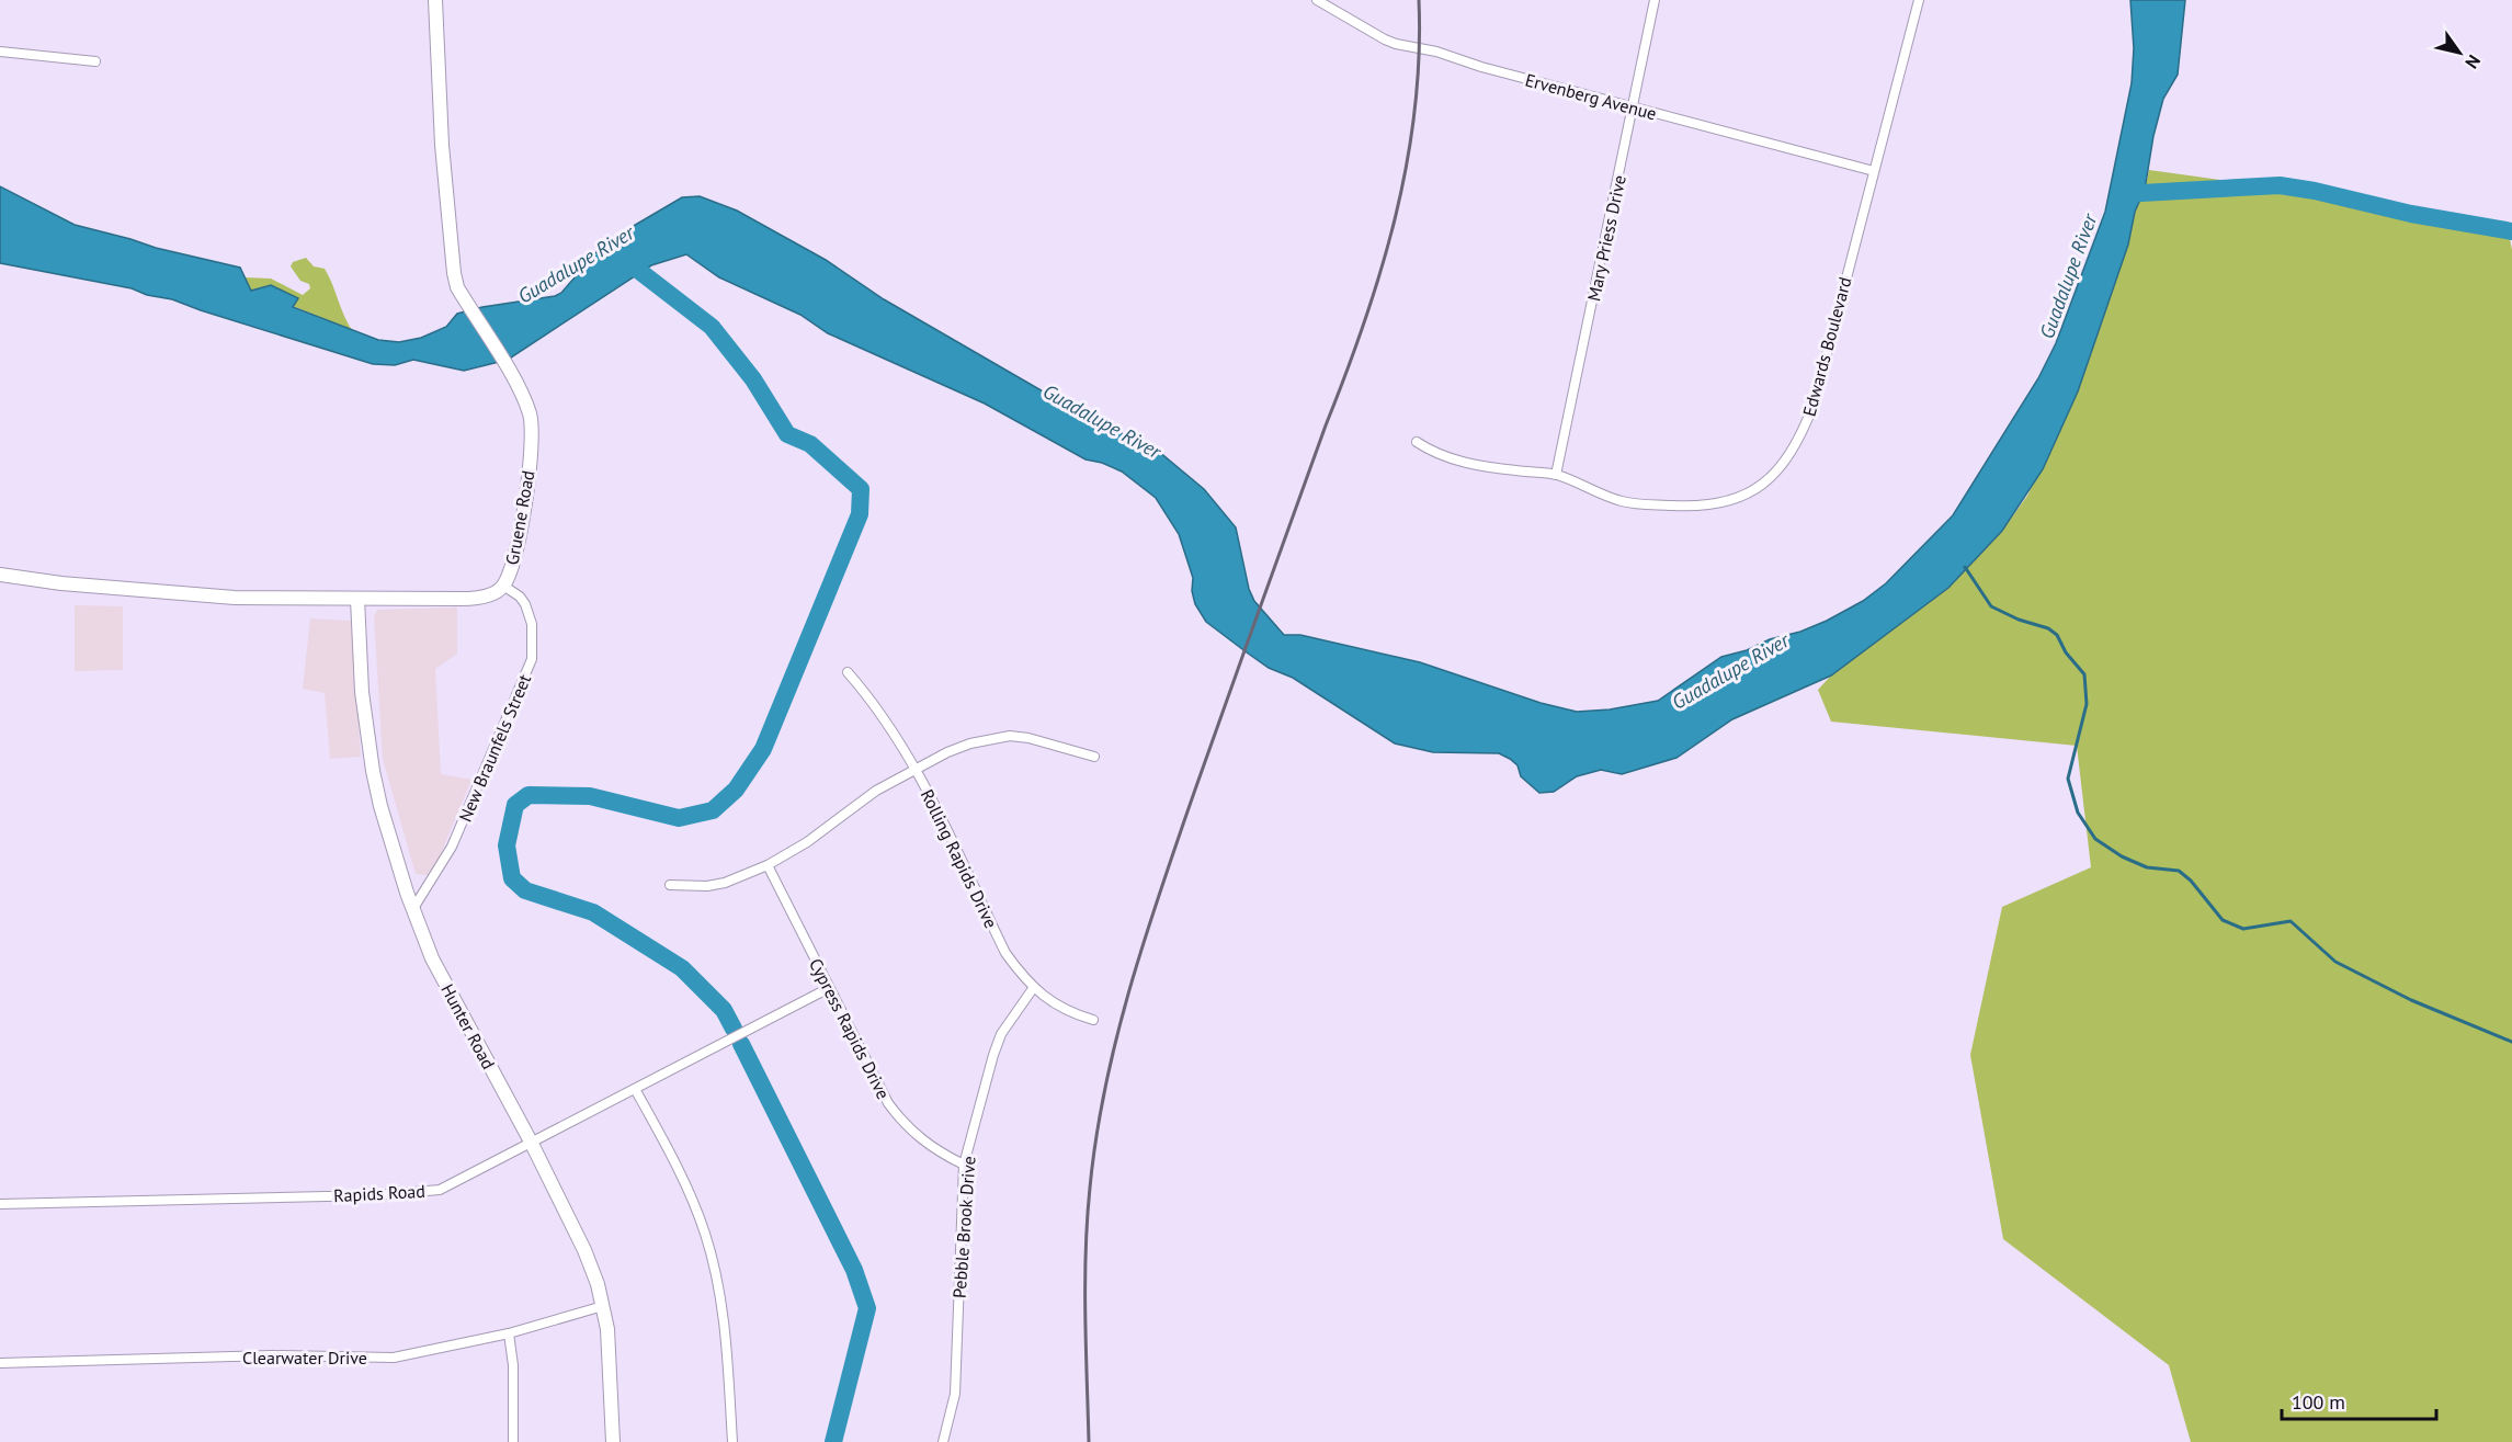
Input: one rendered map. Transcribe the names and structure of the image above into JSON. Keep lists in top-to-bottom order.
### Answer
{
  "streets": {
    "street": [
      "Ervenberg Avenue",
      "Mary Priess Drive",
      "Edwards Boulevard",
      "Gruene Road",
      "New Braunfels Street",
      "Rolling Rapids Drive",
      "Hunter Road",
      "Cypress Rapids Drive",
      "Rapids Road",
      "Pebble Brook Drive",
      "Clearwater Drive"
    ]
  },
  "crossings": [
    ["Ervenberg Avenue", "Mary Priess Drive"],
    ["Ervenberg Avenue", "Edwards Boulevard"],
    ["Mary Priess Drive", "Edwards Boulevard"],
    ["Gruene Road", "New Braunfels Street"],
    ["Gruene Road", "Hunter Road"],
    ["New Braunfels Street", "Hunter Road"],
    ["Rolling Rapids Drive", "Pebble Brook Drive"],
    ["Hunter Road", "Rapids Road"],
    ["Hunter Road", "Clearwater Drive"],
    ["Cypress Rapids Drive", "Rapids Road"],
    ["Cypress Rapids Drive", "Pebble Brook Drive"]
  ],
  "water": ["Guadalupe River"],
  "scale_bar": "100 m",
  "north": "bottom right"
}
